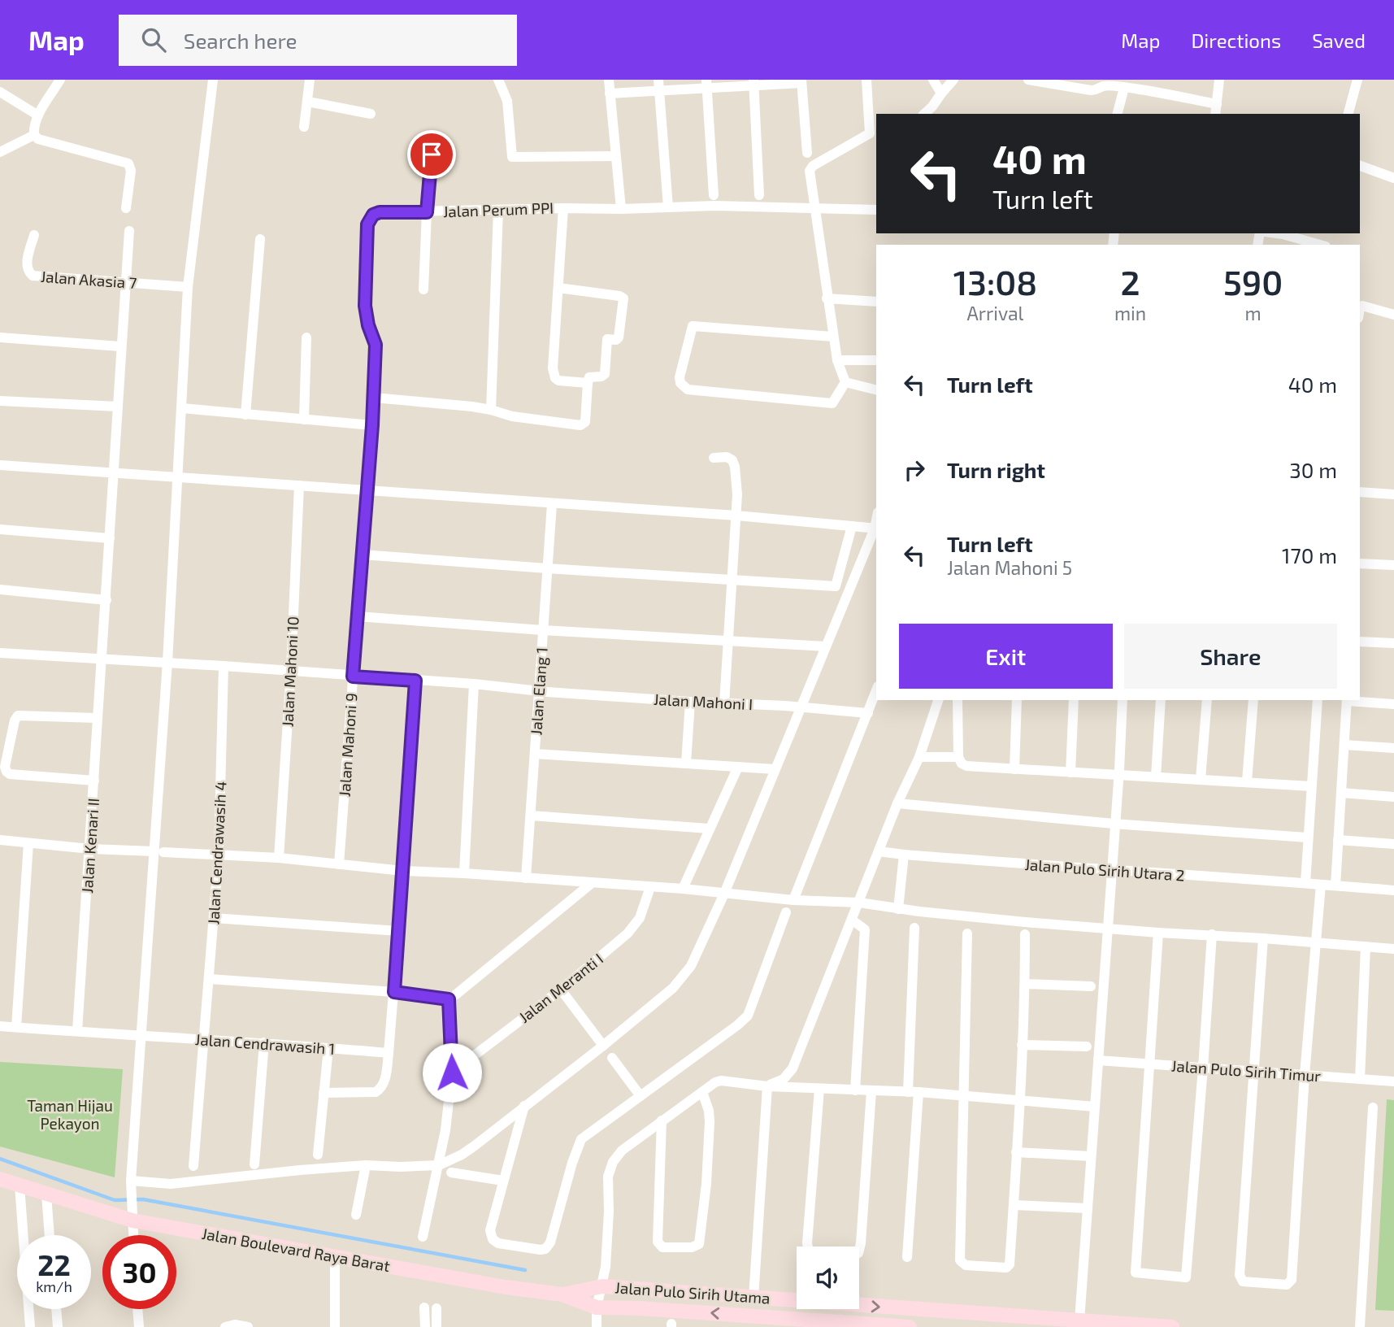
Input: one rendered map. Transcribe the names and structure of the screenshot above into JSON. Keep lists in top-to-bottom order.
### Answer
{
  "streets": {
    "main road": ["Jalan Boulevard Raya Barat", "Jalan Pulo Sirih Utama"],
    "street": [
      "Jalan Perum PPI",
      "Jalan Akasia 7",
      "Jalan Mahoni 10",
      "Jalan Elang 1",
      "Jalan Mahoni I",
      "Jalan Mahoni 9",
      "Jalan Kenari II",
      "Jalan Cendrawasih 4",
      "Jalan Pulo Sirih Utara 2",
      "Jalan Meranti I",
      "Jalan Cendrawasih 1",
      "Jalan Pulo Sirih Timur"
    ]
  },
  "crossings": [
    ["Jalan Perum PPI", "Jalan Mahoni 9"],
    ["Jalan Akasia 7", "Jalan Kenari II"],
    ["Jalan Mahoni 10", "Jalan Mahoni I"],
    ["Jalan Elang 1", "Jalan Mahoni I"],
    ["Jalan Mahoni I", "Jalan Mahoni 9"],
    ["Jalan Mahoni I", "Jalan Kenari II"],
    ["Jalan Mahoni I", "Jalan Cendrawasih 4"],
    ["Jalan Kenari II", "Jalan Cendrawasih 1"],
    ["Jalan Cendrawasih 4", "Jalan Cendrawasih 1"],
    ["Jalan Boulevard Raya Barat", "Jalan Pulo Sirih Utama"]
  ],
  "parks": ["Taman Hijau Pekayon"],
  "page": {
    "header": "Map",
    "search": "Search here",
    "nav": ["Map", "Directions", "Saved"],
    "turn": ["40 m", "Turn left"],
    "eta": [
      "13:08",
      "Arrival",
      "2",
      "min",
      "590",
      "m"
    ],
    "list": [
      {
        "name": "Turn left",
        "value": "40 m"
      },
      {
        "name": "Turn right",
        "value": "30 m"
      },
      {
        "name": "Turn left",
        "note": "Jalan Mahoni 5",
        "value": "170 m"
      }
    ],
    "buttons": ["Exit", "Share"],
    "speed": "22 km/h",
    "limit": "30"
  }
}
